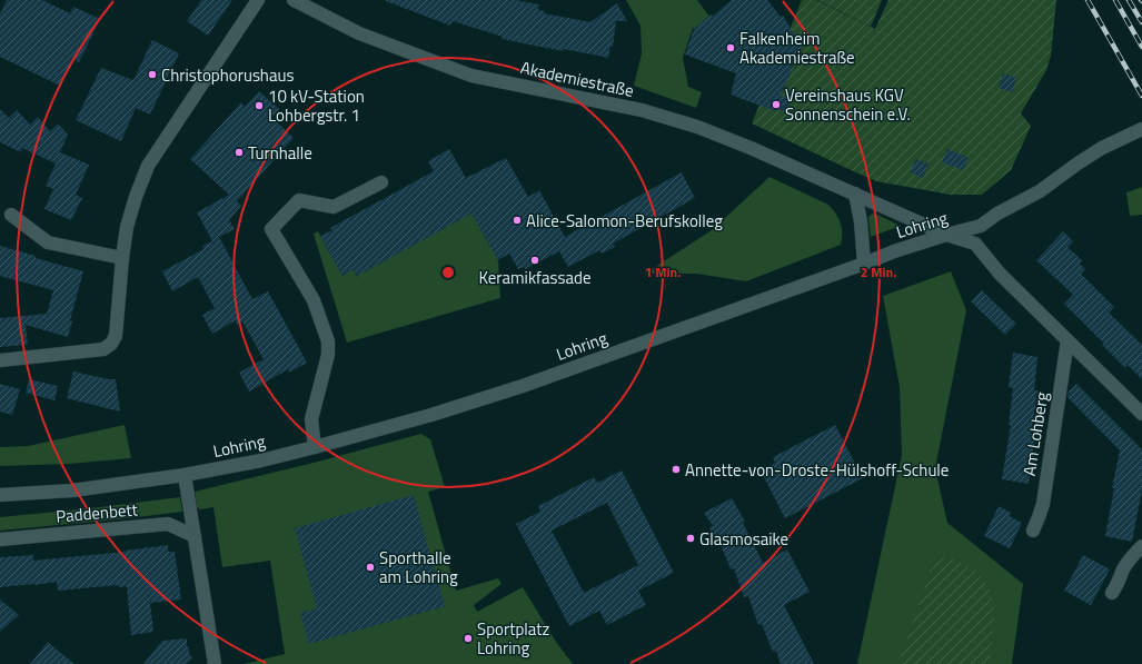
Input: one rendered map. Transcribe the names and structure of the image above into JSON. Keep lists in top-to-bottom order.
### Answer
{
  "streets": {
    "street": [
      "Akademiestraße",
      "Lohring",
      "Am Lohberg",
      "Paddenbett"
    ]
  },
  "crossings": [
    ["Akademiestraße", "Lohring"]
  ],
  "places": [
    "Falkenheim Akademiestraße",
    "Christophorushaus",
    "Vereinshaus KGV Sonnenschein e.V.",
    "10 kV-Station Lohbergstr. 1",
    "Turnhalle",
    "Alice-Salomon-Berufskolleg",
    "Keramikfassade",
    "Annette-von-Droste-Hülshoff-Schule",
    "Glasmosaike",
    "Sporthalle am Lohring",
    "Sportplatz Lohring"
  ],
  "rings": ["1 Min.", "2 Min."]
}
